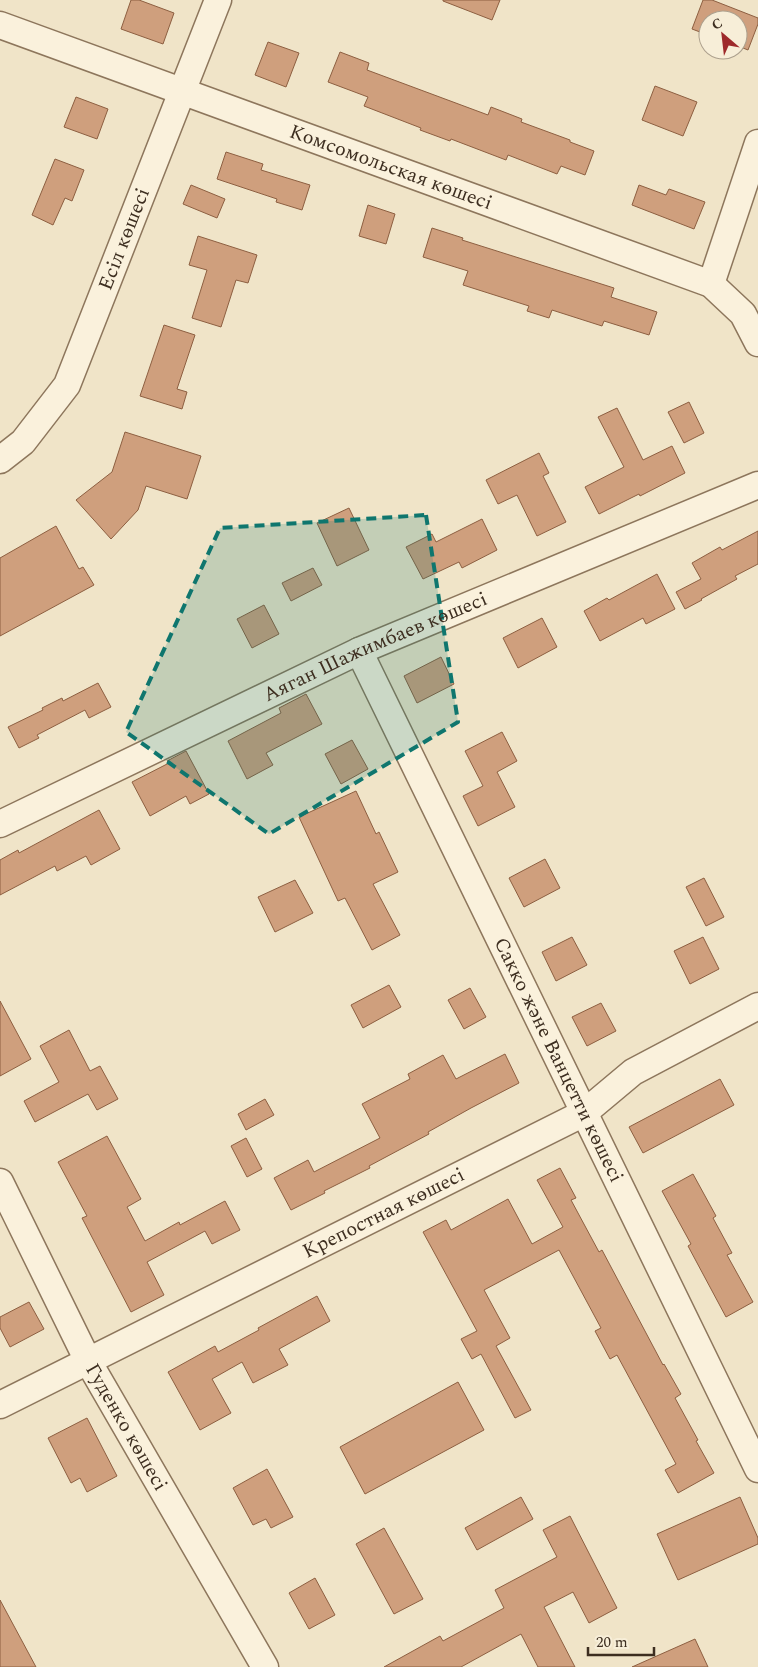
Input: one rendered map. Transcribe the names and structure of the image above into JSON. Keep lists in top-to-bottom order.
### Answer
{
  "streets": {
    "street": [
      "Комсомольская көшесі",
      "Есіл көшесі",
      "Аяган Шажимбаев көшесі",
      "Сакко және Ванцетти көшесі",
      "Крепостная көшесі",
      "Гуденко көшесі"
    ]
  },
  "crossings": [
    ["Комсомольская көшесі", "Есіл көшесі"],
    ["Аяган Шажимбаев көшесі", "Сакко және Ванцетти көшесі"],
    ["Сакко және Ванцетти көшесі", "Крепостная көшесі"],
    ["Крепостная көшесі", "Гуденко көшесі"]
  ],
  "scale_bar": "20 m",
  "north": "top left"
}
